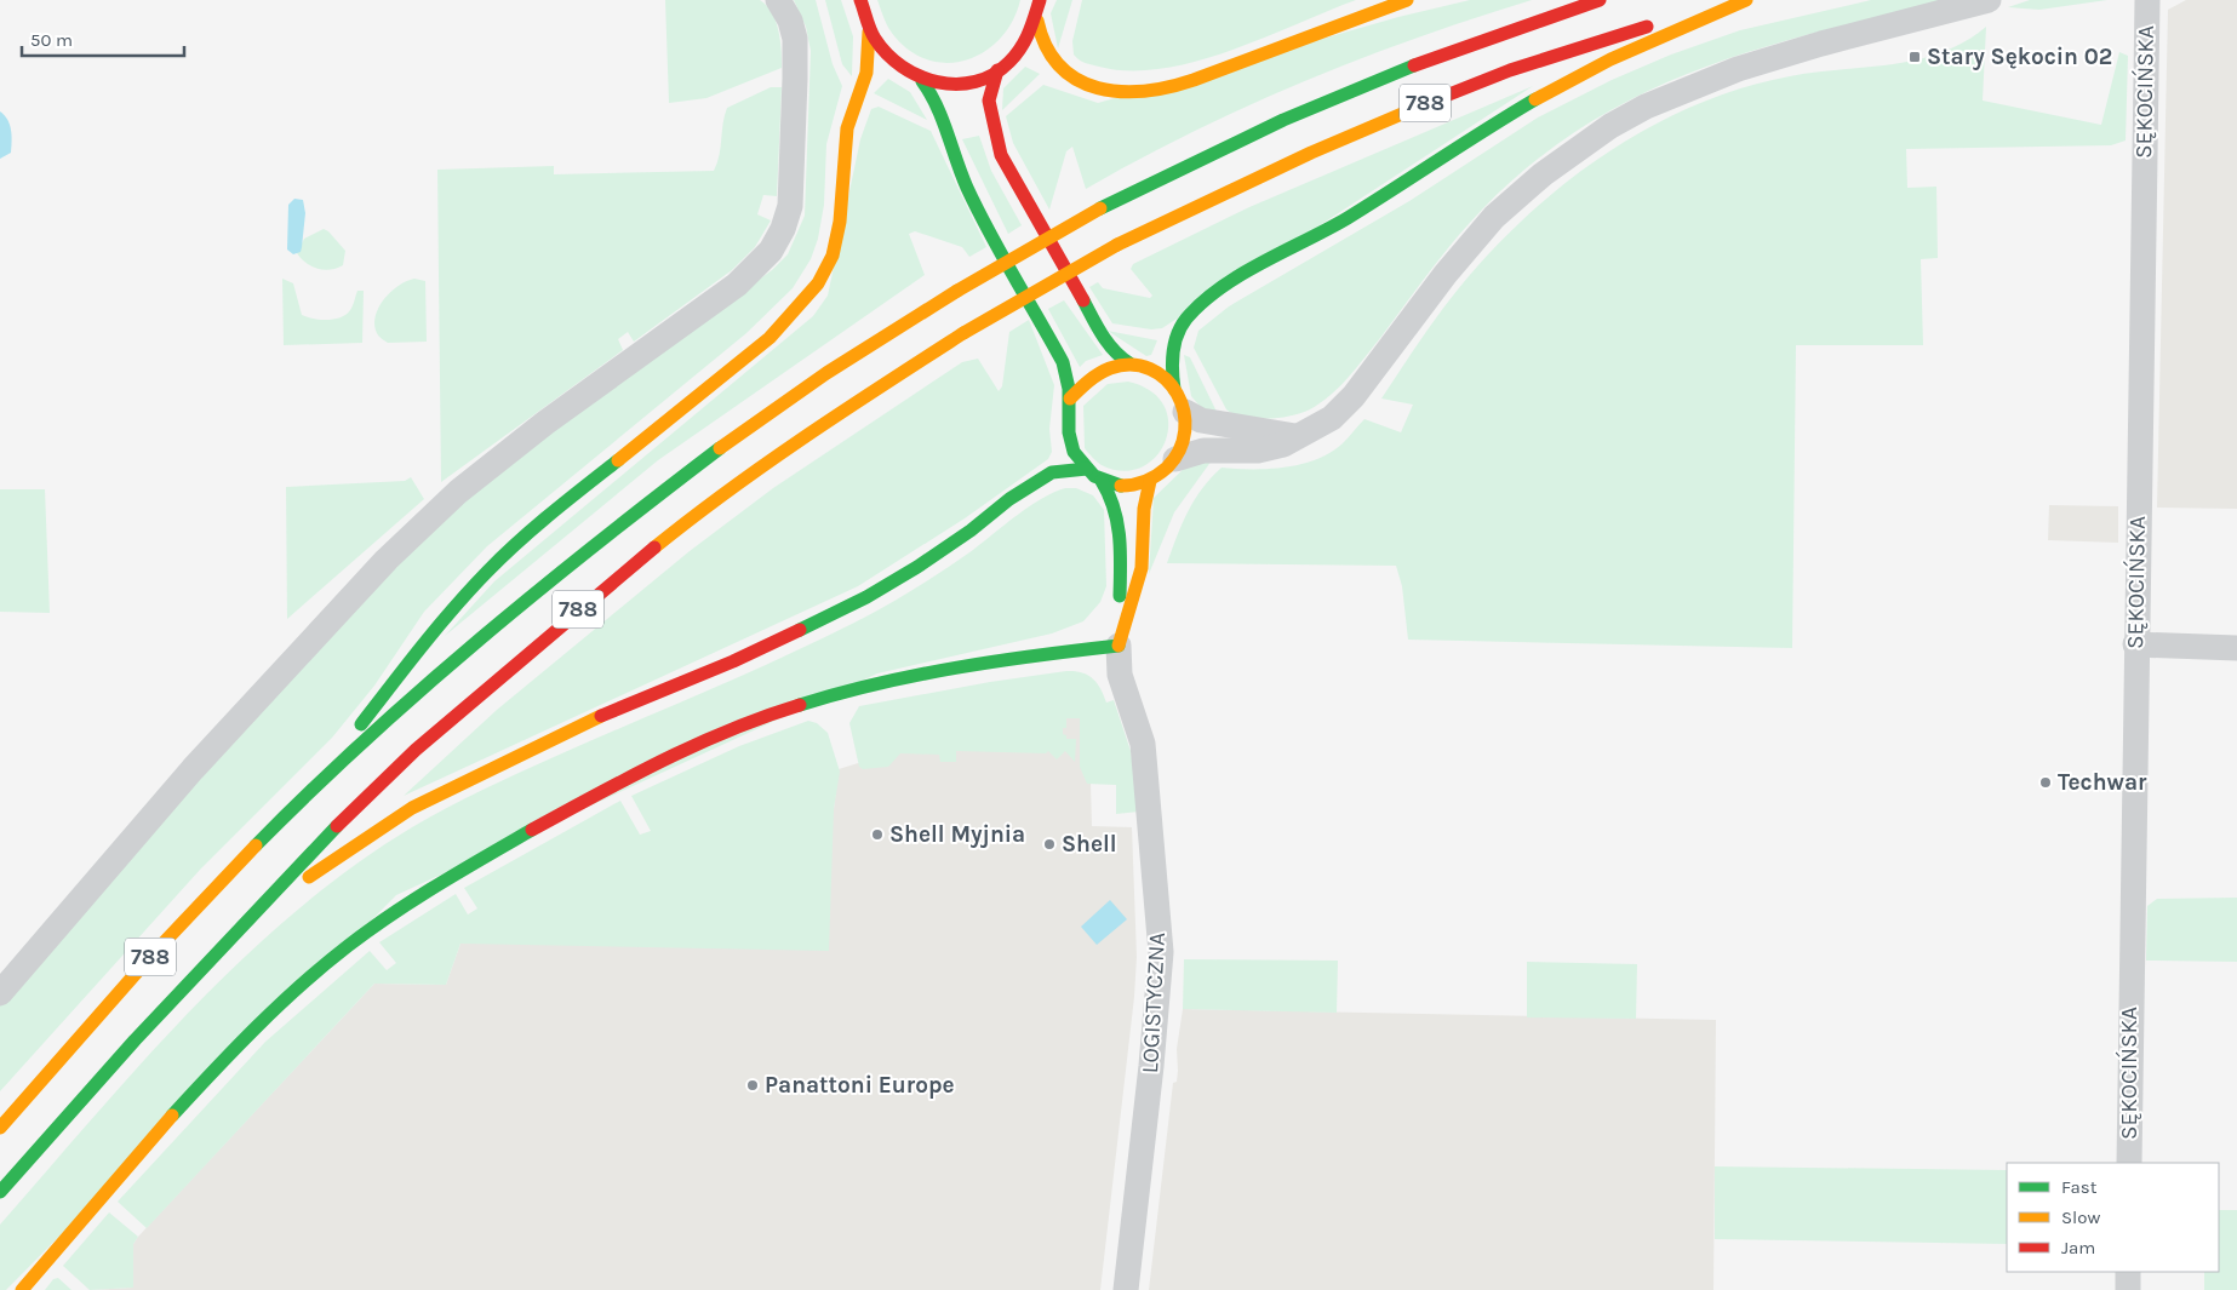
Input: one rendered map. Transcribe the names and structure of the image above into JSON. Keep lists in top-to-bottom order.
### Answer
{
  "streets": {
    "main road": ["788"],
    "street": ["SĘKOCIŃSKA", "LOGISTYCZNA"]
  },
  "places": {
    "transit": ["Stary Sękocin 02"],
    "other": [
      "Techwar",
      "Shell Myjnia",
      "Shell",
      "Panattoni Europe"
    ]
  },
  "legend": ["Fast", "Slow", "Jam"],
  "scale_bar": "50 m"
}
